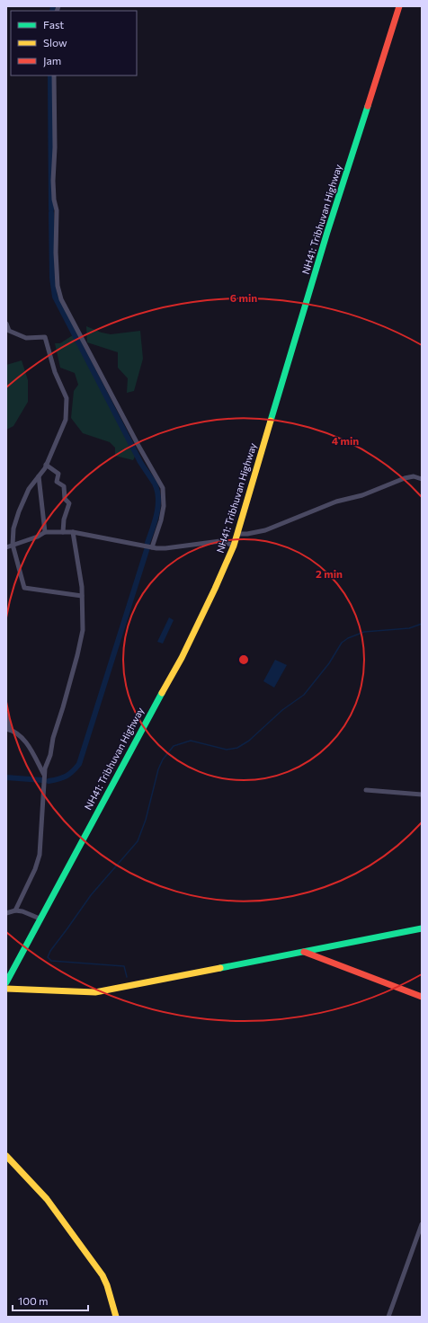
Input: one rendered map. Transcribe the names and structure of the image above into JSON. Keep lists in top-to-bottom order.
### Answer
{
  "streets": {
    "main road": ["NH41: Tribhuvan Highway"]
  },
  "legend": ["Fast", "Slow", "Jam"],
  "scale_bar": "100 m",
  "rings": ["6 min", "4 min", "2 min"]
}
